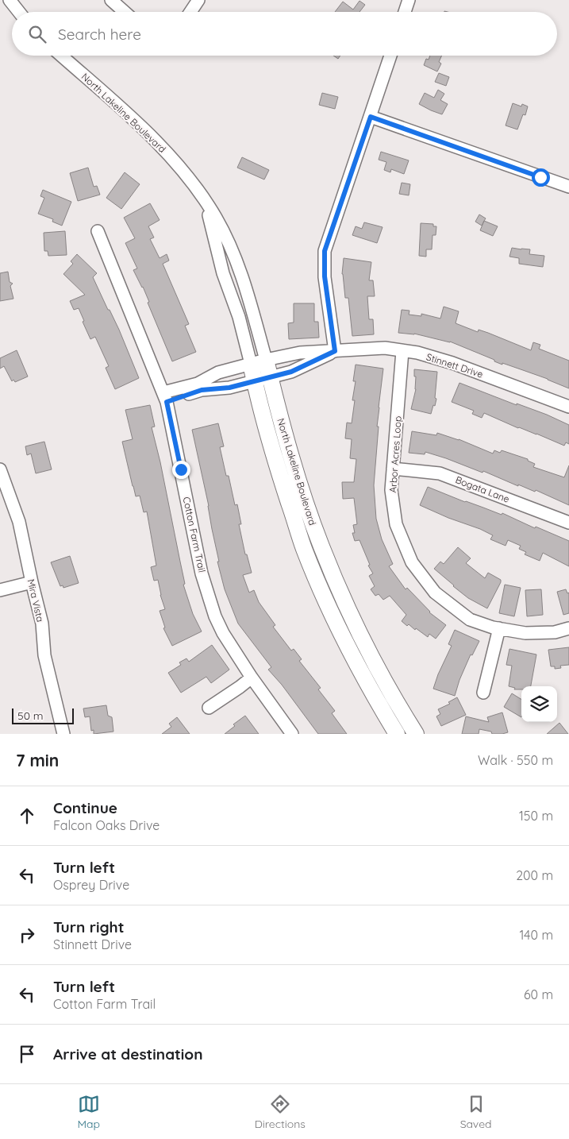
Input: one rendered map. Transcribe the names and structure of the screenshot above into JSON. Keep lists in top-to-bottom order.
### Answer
{
  "streets": {
    "main road": ["North Lakeline Boulevard"],
    "street": [
      "Stinnett Drive",
      "Arbor Acres Loop",
      "Bogata Lane",
      "Cotton Farm Trail",
      "Mira Vista"
    ]
  },
  "crossings": [
    ["North Lakeline Boulevard", "Stinnett Drive"],
    ["Stinnett Drive", "Arbor Acres Loop"],
    ["Stinnett Drive", "Cotton Farm Trail"],
    ["Arbor Acres Loop", "Bogata Lane"]
  ],
  "scale_bar": "50 m",
  "page": {
    "search": "Search here",
    "scale": "50 m",
    "heading": ["7 min", "Walk · 550 m"],
    "list": [
      ["Continue", "Falcon Oaks Drive", "150 m"],
      ["Turn left", "Osprey Drive", "200 m"],
      ["Turn right", "Stinnett Drive", "140 m"],
      ["Turn left", "Cotton Farm Trail", "60 m"],
      "Arrive at destination"
    ],
    "nav": ["Map", "Directions", "Saved"]
  }
}
